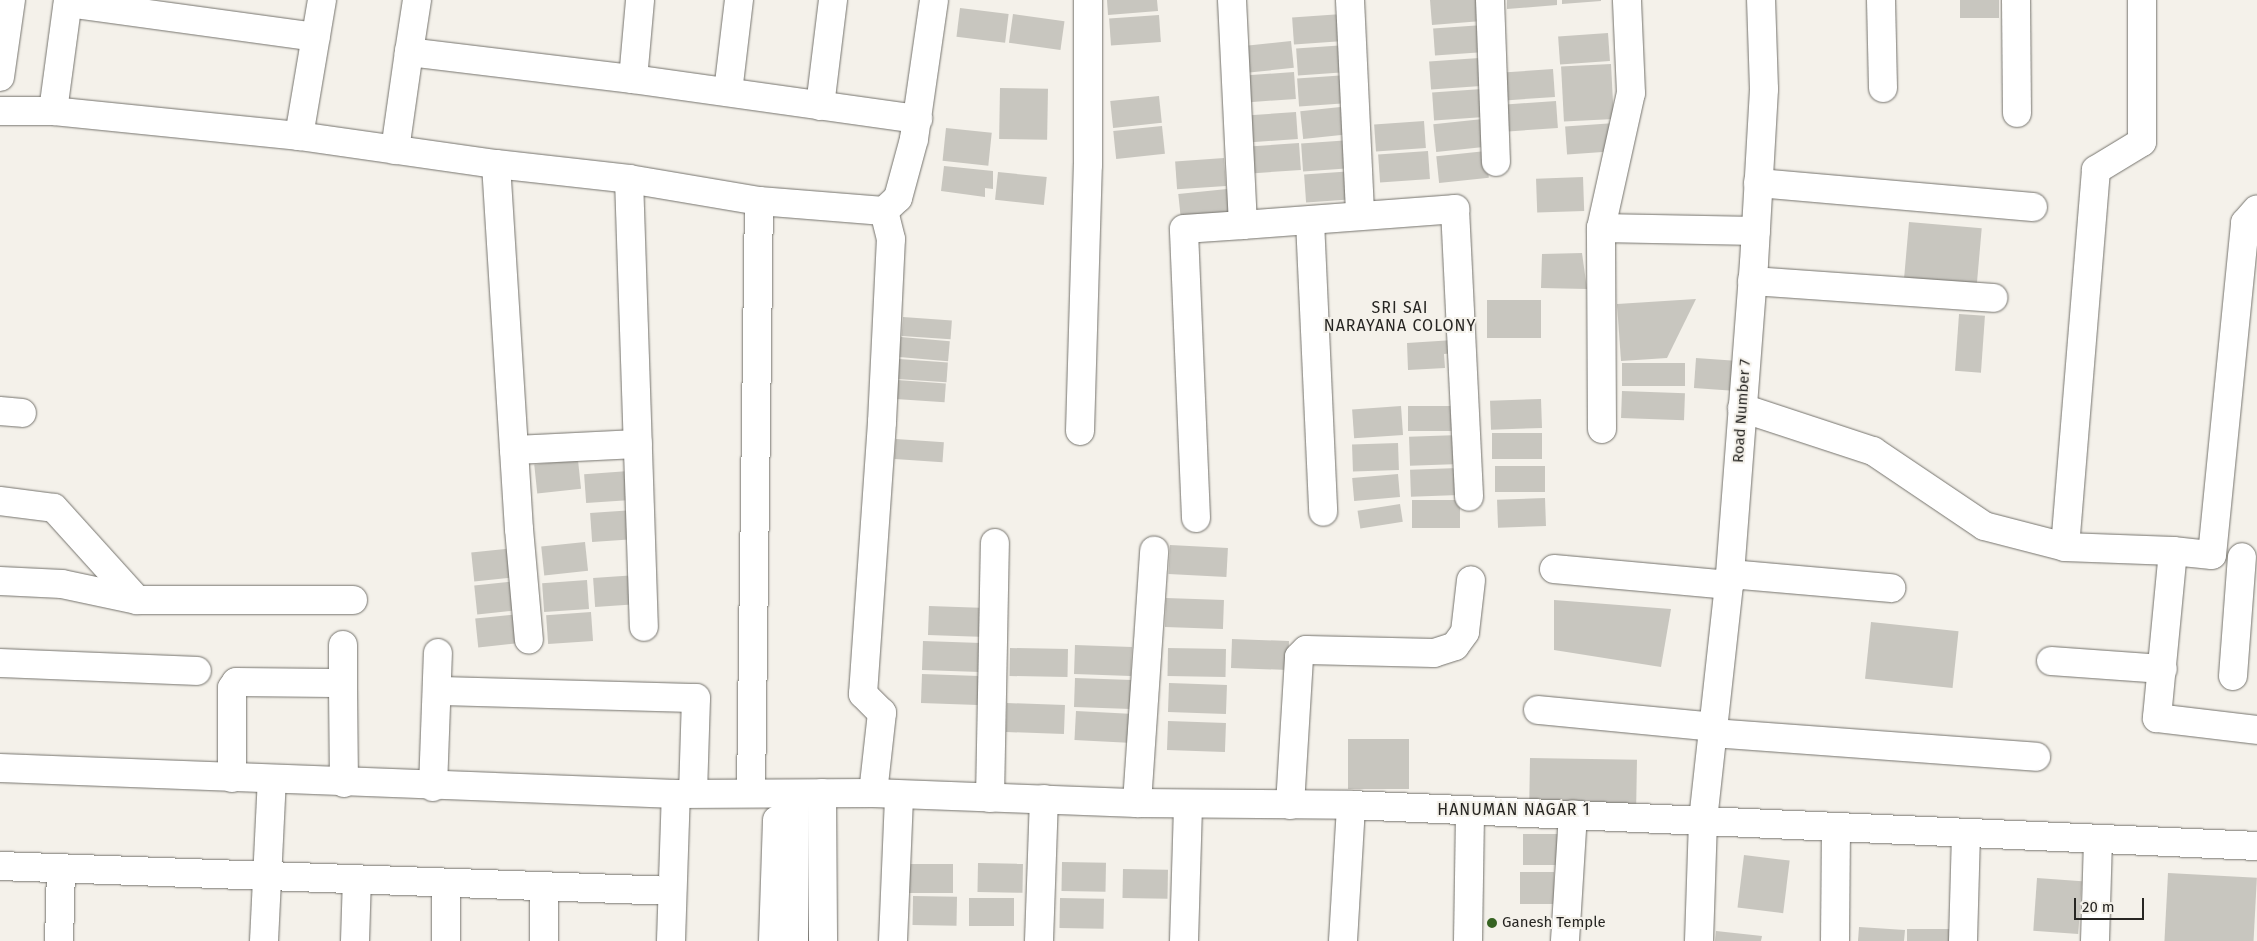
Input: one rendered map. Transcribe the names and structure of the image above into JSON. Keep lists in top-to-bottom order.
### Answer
{
  "streets": {
    "street": ["Road Number 7"]
  },
  "districts": ["SRI SAI NARAYANA COLONY", "HANUMAN NAGAR 1"],
  "places": ["Ganesh Temple"],
  "scale_bar": "20 m"
}
